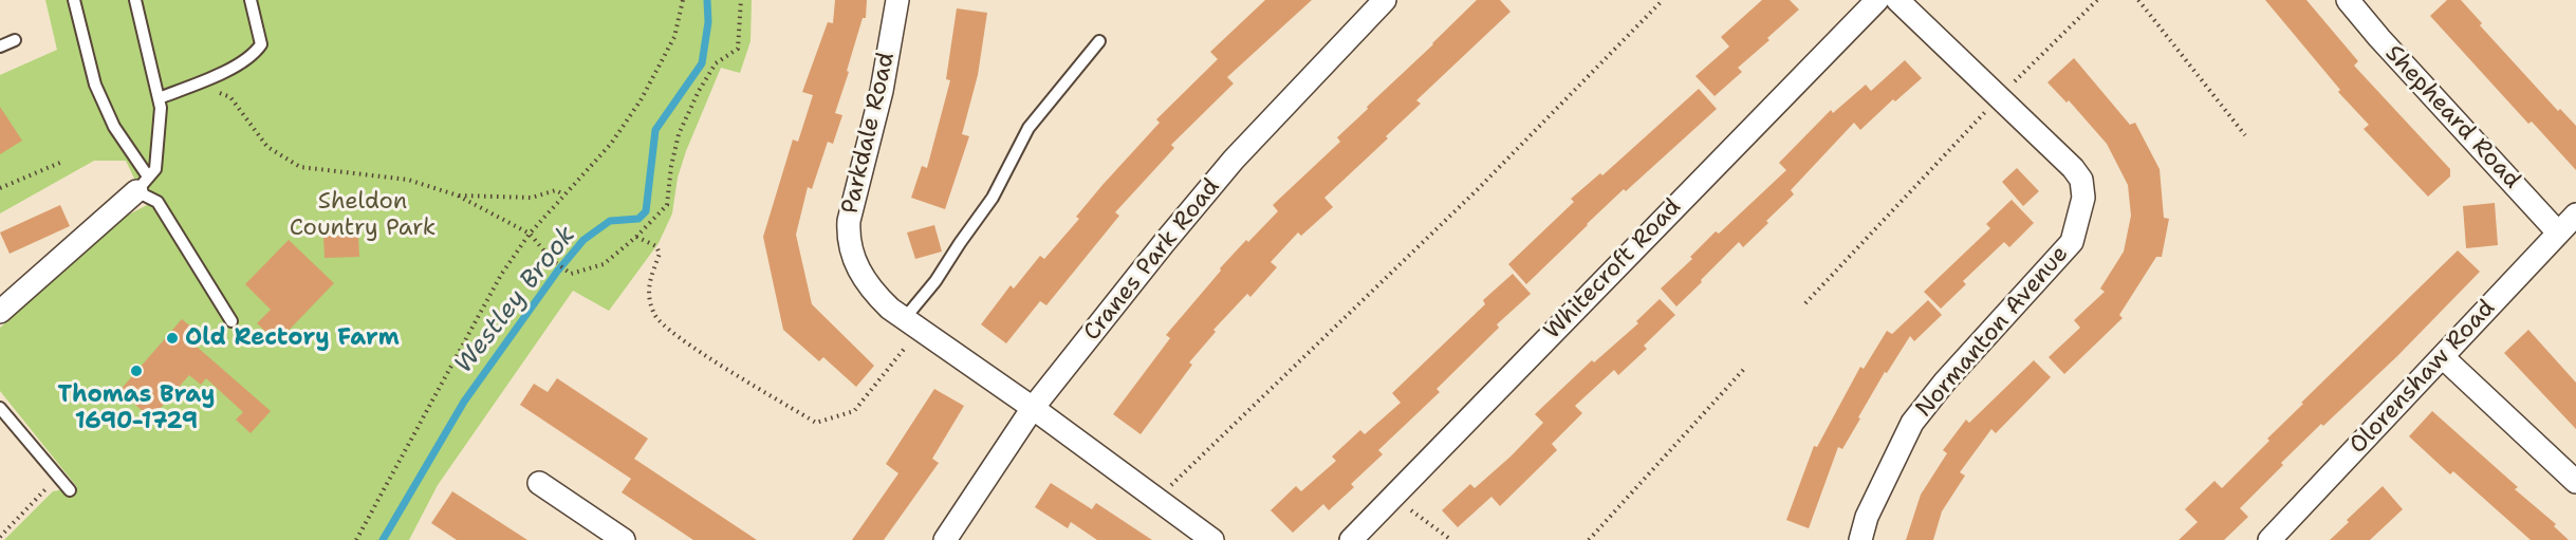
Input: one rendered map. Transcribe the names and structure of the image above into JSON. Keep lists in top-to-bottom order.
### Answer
{
  "streets": {
    "street": [
      "Shepheard Road",
      "Parkdale Road",
      "Cranes Park Road",
      "Whitecroft Road",
      "Normanton Avenue",
      "Olorenshaw Road"
    ]
  },
  "crossings": [
    ["Shepheard Road", "Olorenshaw Road"],
    ["Parkdale Road", "Cranes Park Road"]
  ],
  "water": ["Westley Brook"],
  "parks": ["Sheldon Country Park"],
  "places": ["Old Rectory Farm", "Thomas Bray 1690-1729"]
}
